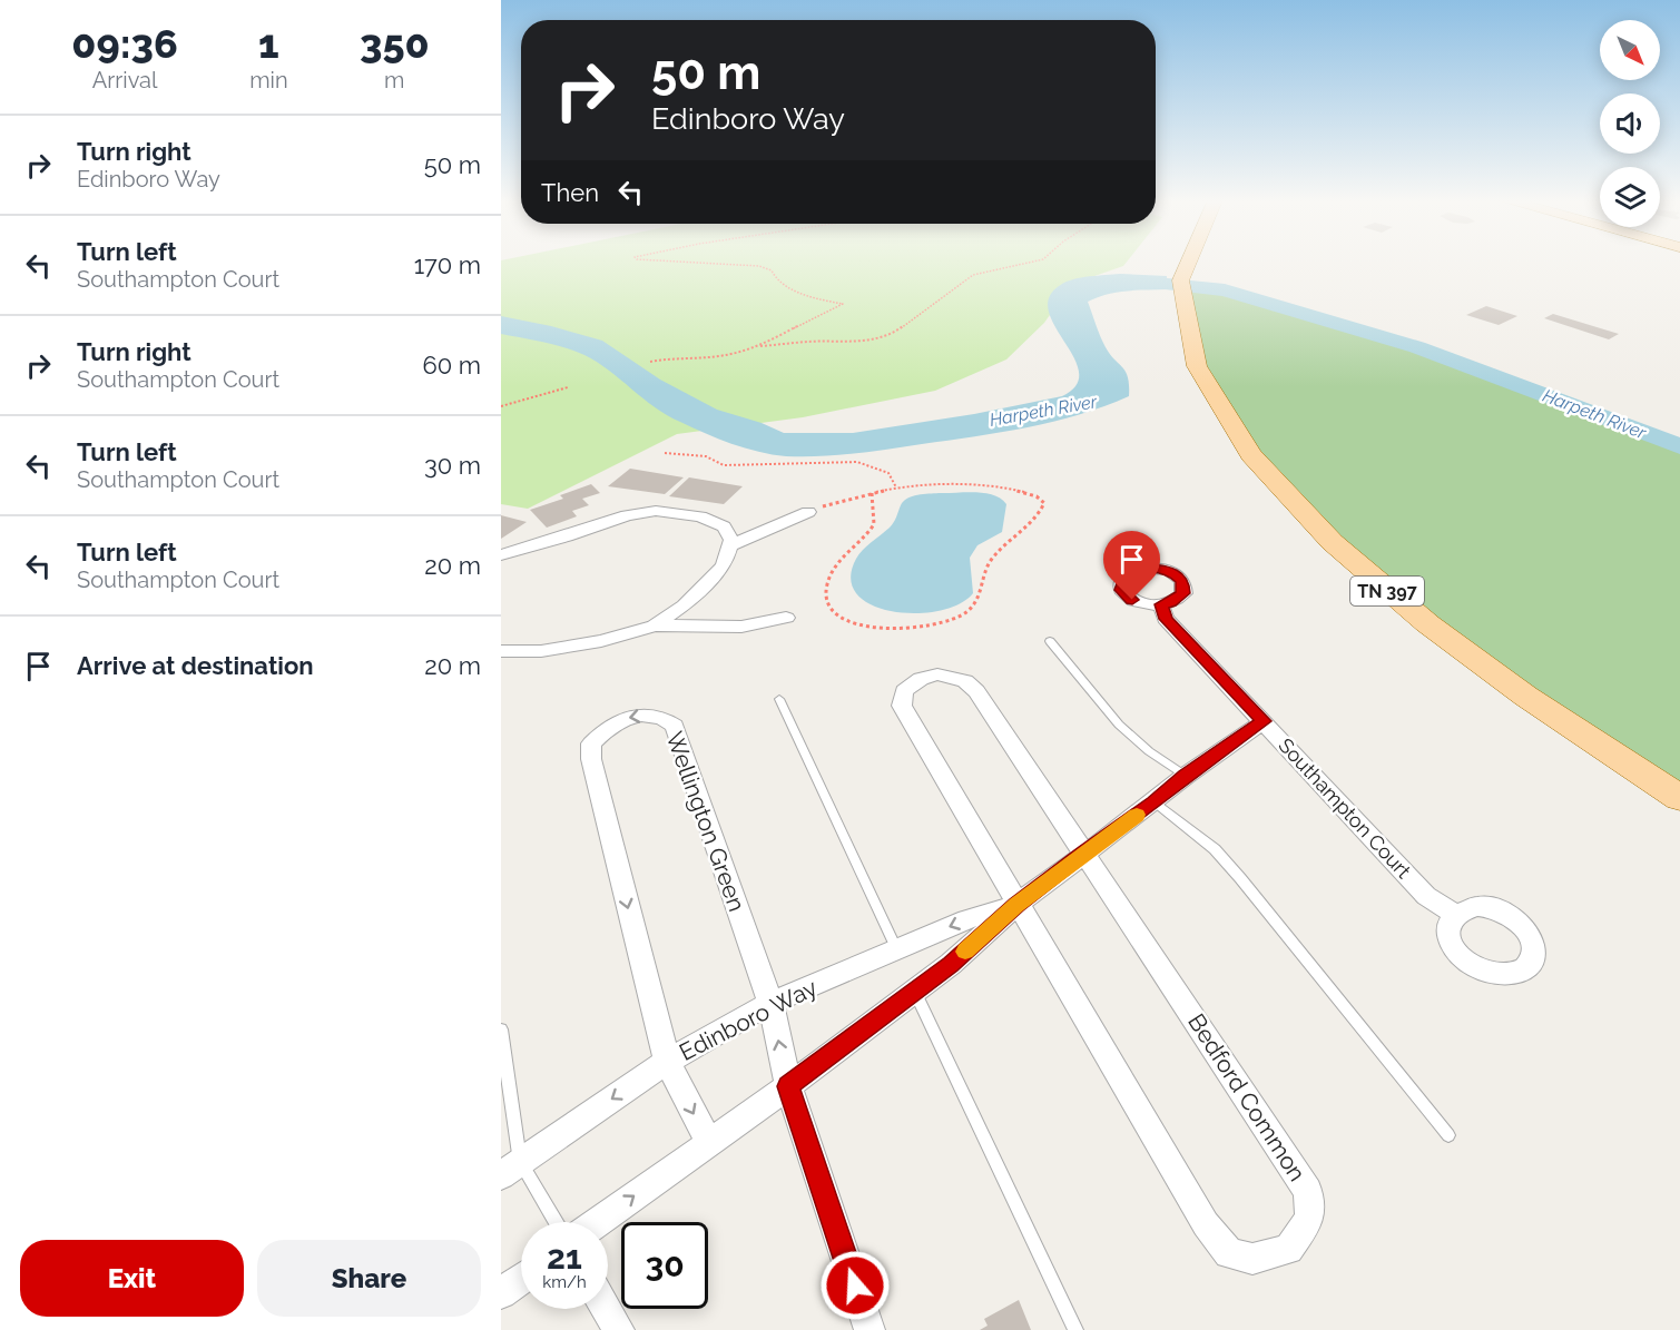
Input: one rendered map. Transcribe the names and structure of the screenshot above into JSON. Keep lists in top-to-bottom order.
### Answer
{
  "streets": {
    "main road": ["TN 397"],
    "street": [
      "Southampton Court",
      "Wellington Green",
      "Edinboro Way",
      "Bedford Common"
    ]
  },
  "crossings": [
    ["Southampton Court", "Edinboro Way"],
    ["Wellington Green", "Edinboro Way"],
    ["Edinboro Way", "Bedford Common"]
  ],
  "water": ["Harpeth River"],
  "north": "bottom right",
  "page": {
    "eta": [
      "09:36",
      "Arrival",
      "1",
      "min",
      "350",
      "m"
    ],
    "turn": ["50 m", "Edinboro Way"],
    "list": [
      {
        "name": "Turn right",
        "note": "Edinboro Way",
        "value": "50 m"
      },
      {
        "name": "Turn left",
        "note": "Southampton Court",
        "value": "170 m"
      },
      {
        "name": "Turn right",
        "note": "Southampton Court",
        "value": "60 m"
      },
      {
        "name": "Turn left",
        "note": "Southampton Court",
        "value": "30 m"
      },
      {
        "name": "Turn left",
        "note": "Southampton Court",
        "value": "20 m"
      },
      {
        "name": "Arrive at destination",
        "value": "20 m"
      }
    ],
    "then": "Then",
    "speed": "21 km/h",
    "limit": "30",
    "buttons": ["Exit", "Share"]
  }
}
